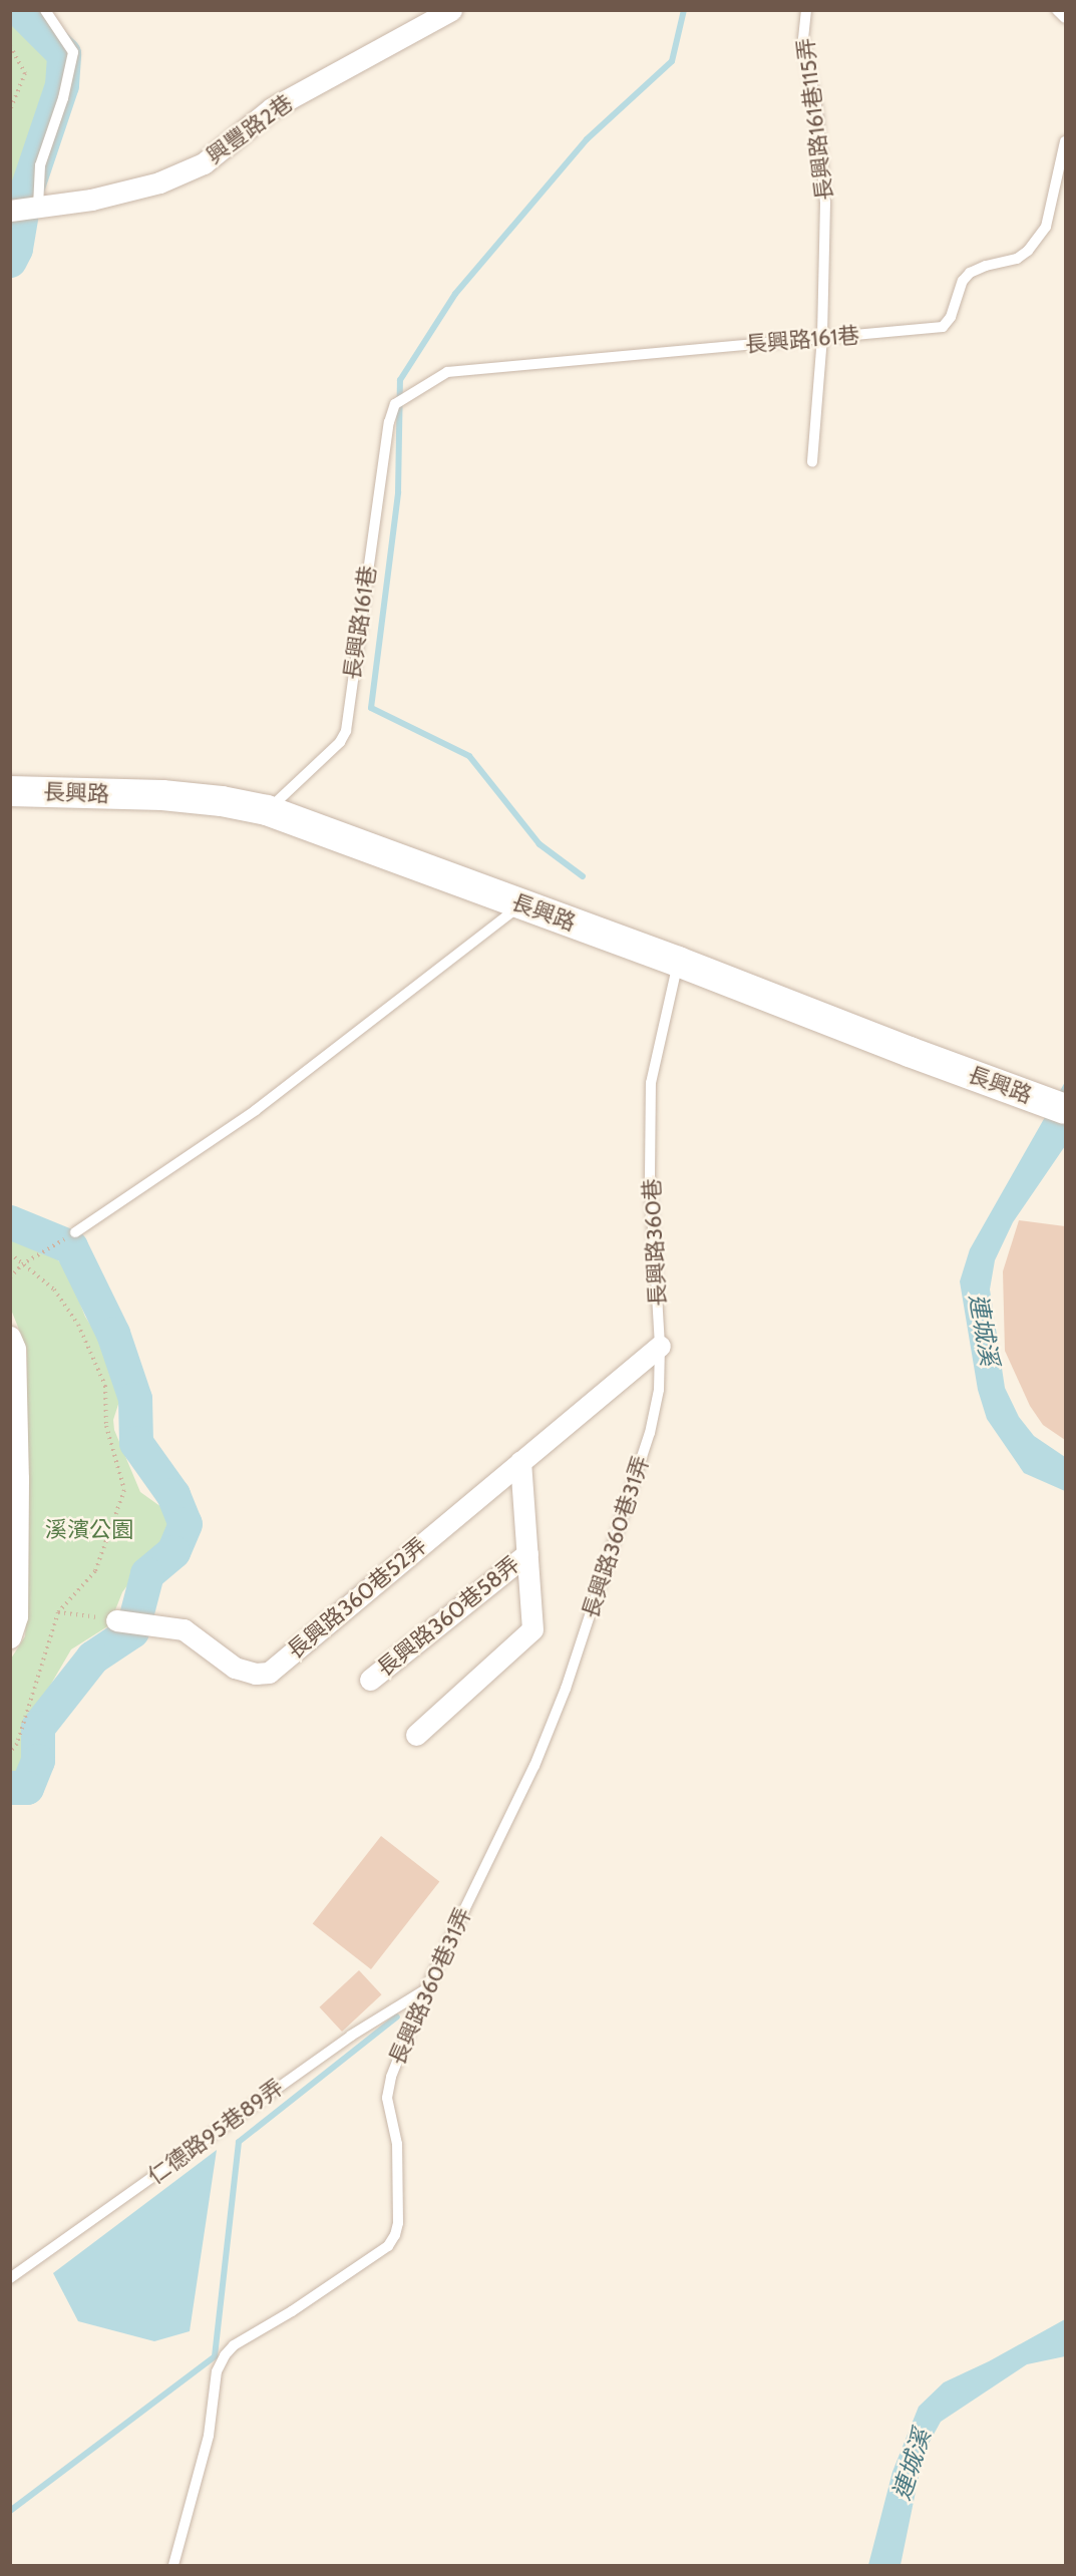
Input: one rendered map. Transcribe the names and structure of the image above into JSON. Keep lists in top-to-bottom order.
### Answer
{
  "streets": {
    "main road": ["長興路"],
    "street": ["興豐路2巷", "長興路360巷52弄", "長興路360巷58弄"],
    "lane": [
      "長興路161巷115弄",
      "長興路161巷",
      "長興路360巷",
      "長興路360巷31弄",
      "仁德路95巷89弄"
    ]
  },
  "crossings": [
    ["長興路161巷115弄", "長興路161巷"],
    ["長興路161巷", "長興路"],
    ["長興路", "長興路360巷"],
    ["長興路360巷", "長興路360巷31弄"],
    ["長興路360巷31弄", "仁德路95巷89弄"]
  ],
  "water": ["連城溪"],
  "parks": ["溪濱公園"]
}
